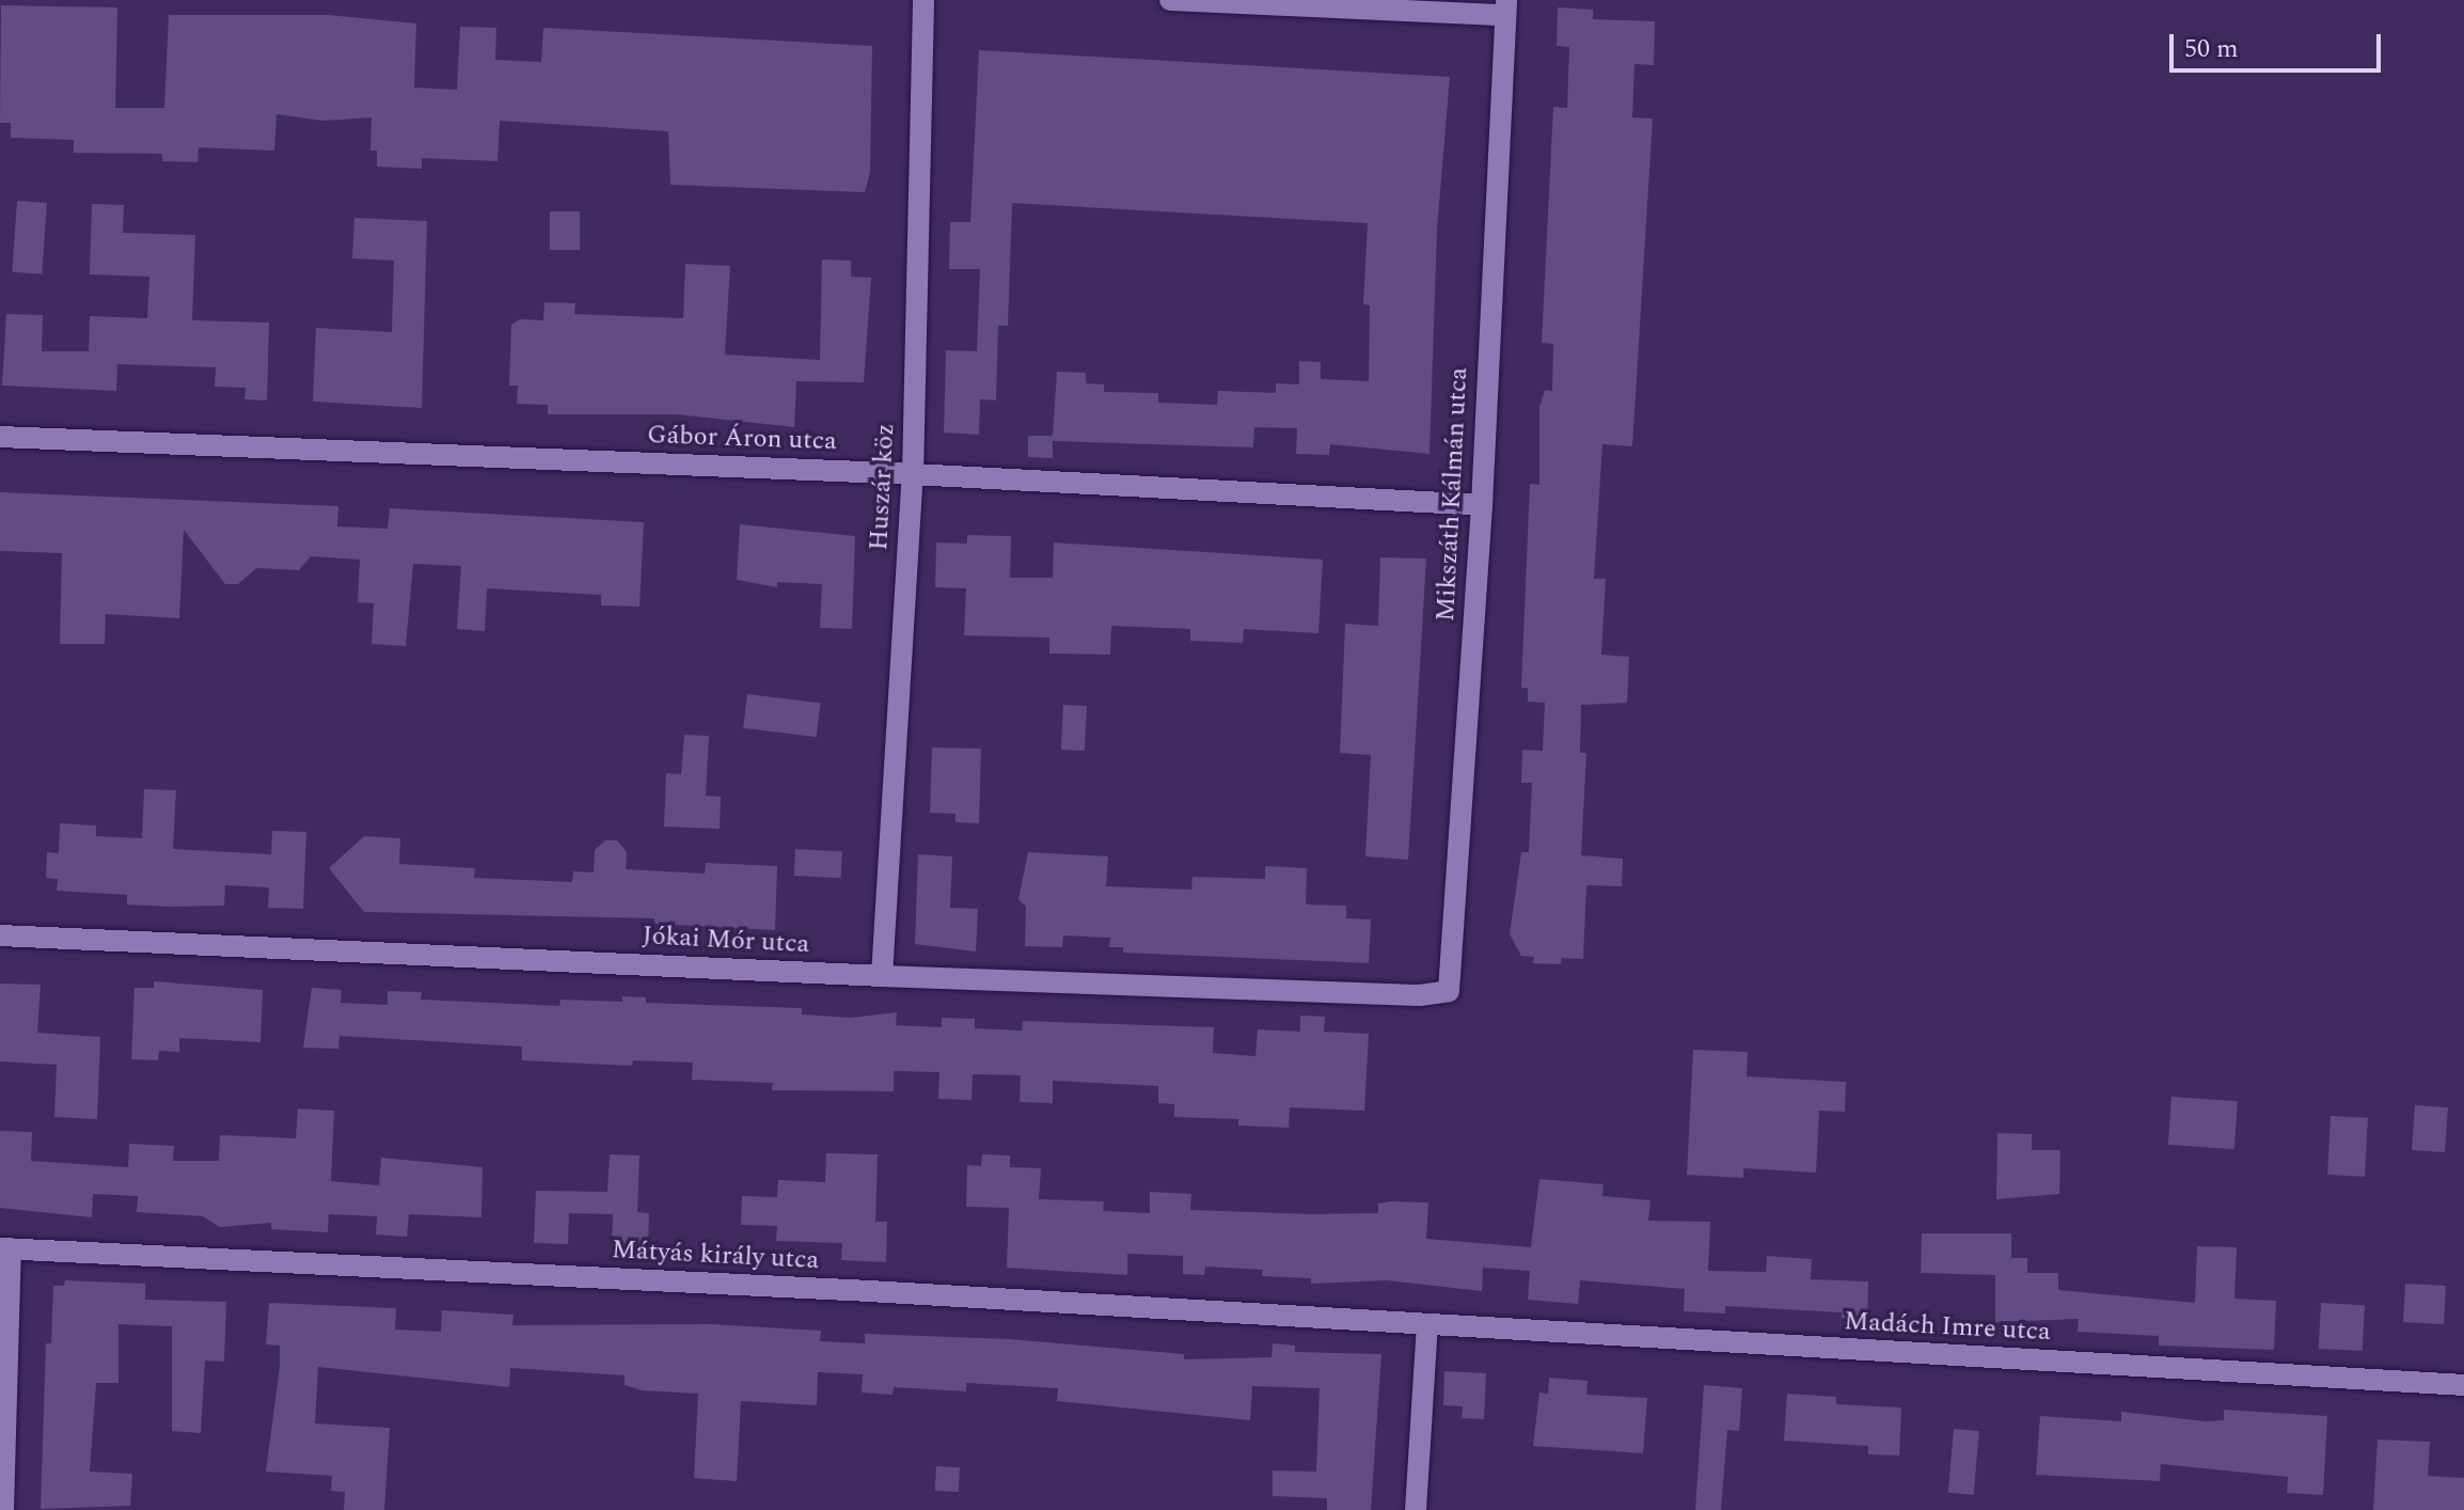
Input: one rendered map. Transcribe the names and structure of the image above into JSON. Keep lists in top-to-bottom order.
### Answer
{
  "streets": {
    "street": [
      "Gábor Áron utca",
      "Huszár köz",
      "Mikszáth Kálmán utca",
      "Jókai Mór utca",
      "Mátyás király utca",
      "Madách Imre utca"
    ]
  },
  "crossings": [
    ["Gábor Áron utca", "Huszár köz"],
    ["Gábor Áron utca", "Mikszáth Kálmán utca"],
    ["Huszár köz", "Jókai Mór utca"],
    ["Mikszáth Kálmán utca", "Jókai Mór utca"],
    ["Mátyás király utca", "Madách Imre utca"]
  ],
  "scale_bar": "50 m"
}
